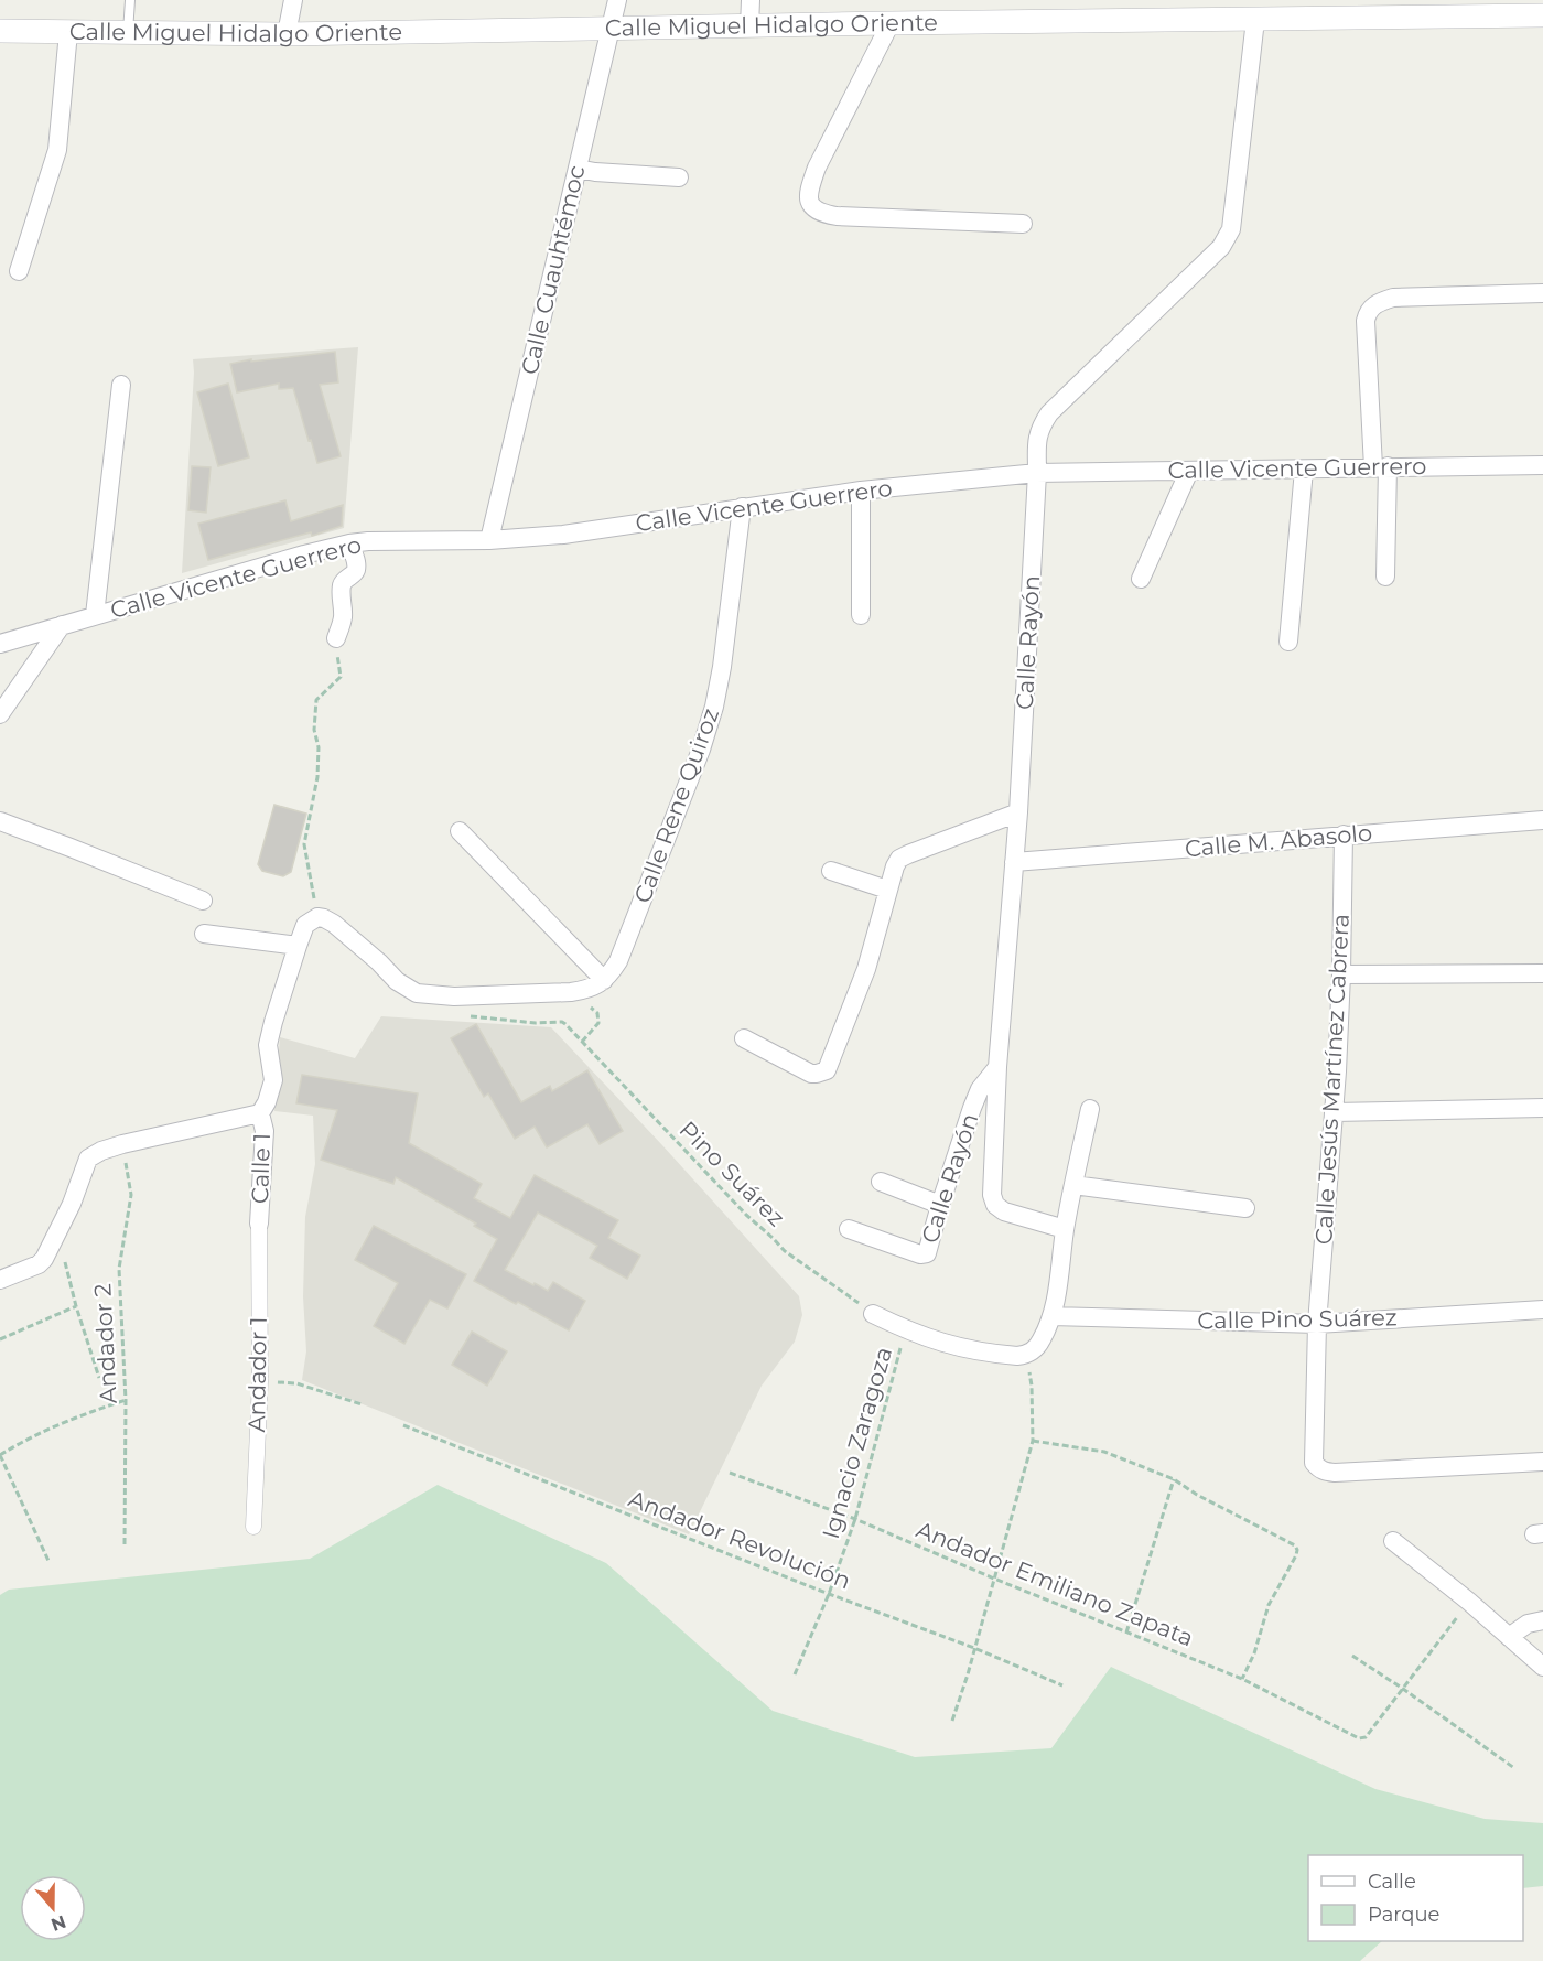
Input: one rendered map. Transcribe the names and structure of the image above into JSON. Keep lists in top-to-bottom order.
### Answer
{
  "streets": {
    "street": [
      "Calle Miguel Hidalgo Oriente",
      "Calle Cuauhtémoc",
      "Calle Vicente Guerrero",
      "Calle Rayón",
      "Calle Rene Quiroz",
      "Calle M. Abasolo",
      "Calle Jesús Martínez Cabrera",
      "Calle 1",
      "Calle Pino Suárez",
      "Andador 1"
    ],
    "path": [
      "Pino Suárez",
      "Andador 2",
      "Ignacio Zaragoza",
      "Andador Revolución",
      "Andador Emiliano Zapata"
    ]
  },
  "crossings": [
    ["Calle Miguel Hidalgo Oriente", "Calle Cuauhtémoc"],
    ["Calle Miguel Hidalgo Oriente", "Calle Rayón"],
    ["Calle Cuauhtémoc", "Calle Vicente Guerrero"],
    ["Calle Vicente Guerrero", "Calle Rayón"],
    ["Calle Vicente Guerrero", "Calle Rene Quiroz"],
    ["Calle Rayón", "Calle M. Abasolo"],
    ["Calle M. Abasolo", "Calle Jesús Martínez Cabrera"],
    ["Calle Jesús Martínez Cabrera", "Calle Pino Suárez"],
    ["Calle 1", "Andador 1"],
    ["Ignacio Zaragoza", "Andador Revolución"],
    ["Ignacio Zaragoza", "Andador Emiliano Zapata"]
  ],
  "legend": ["Calle", "Parque"],
  "north": "bottom"
}
